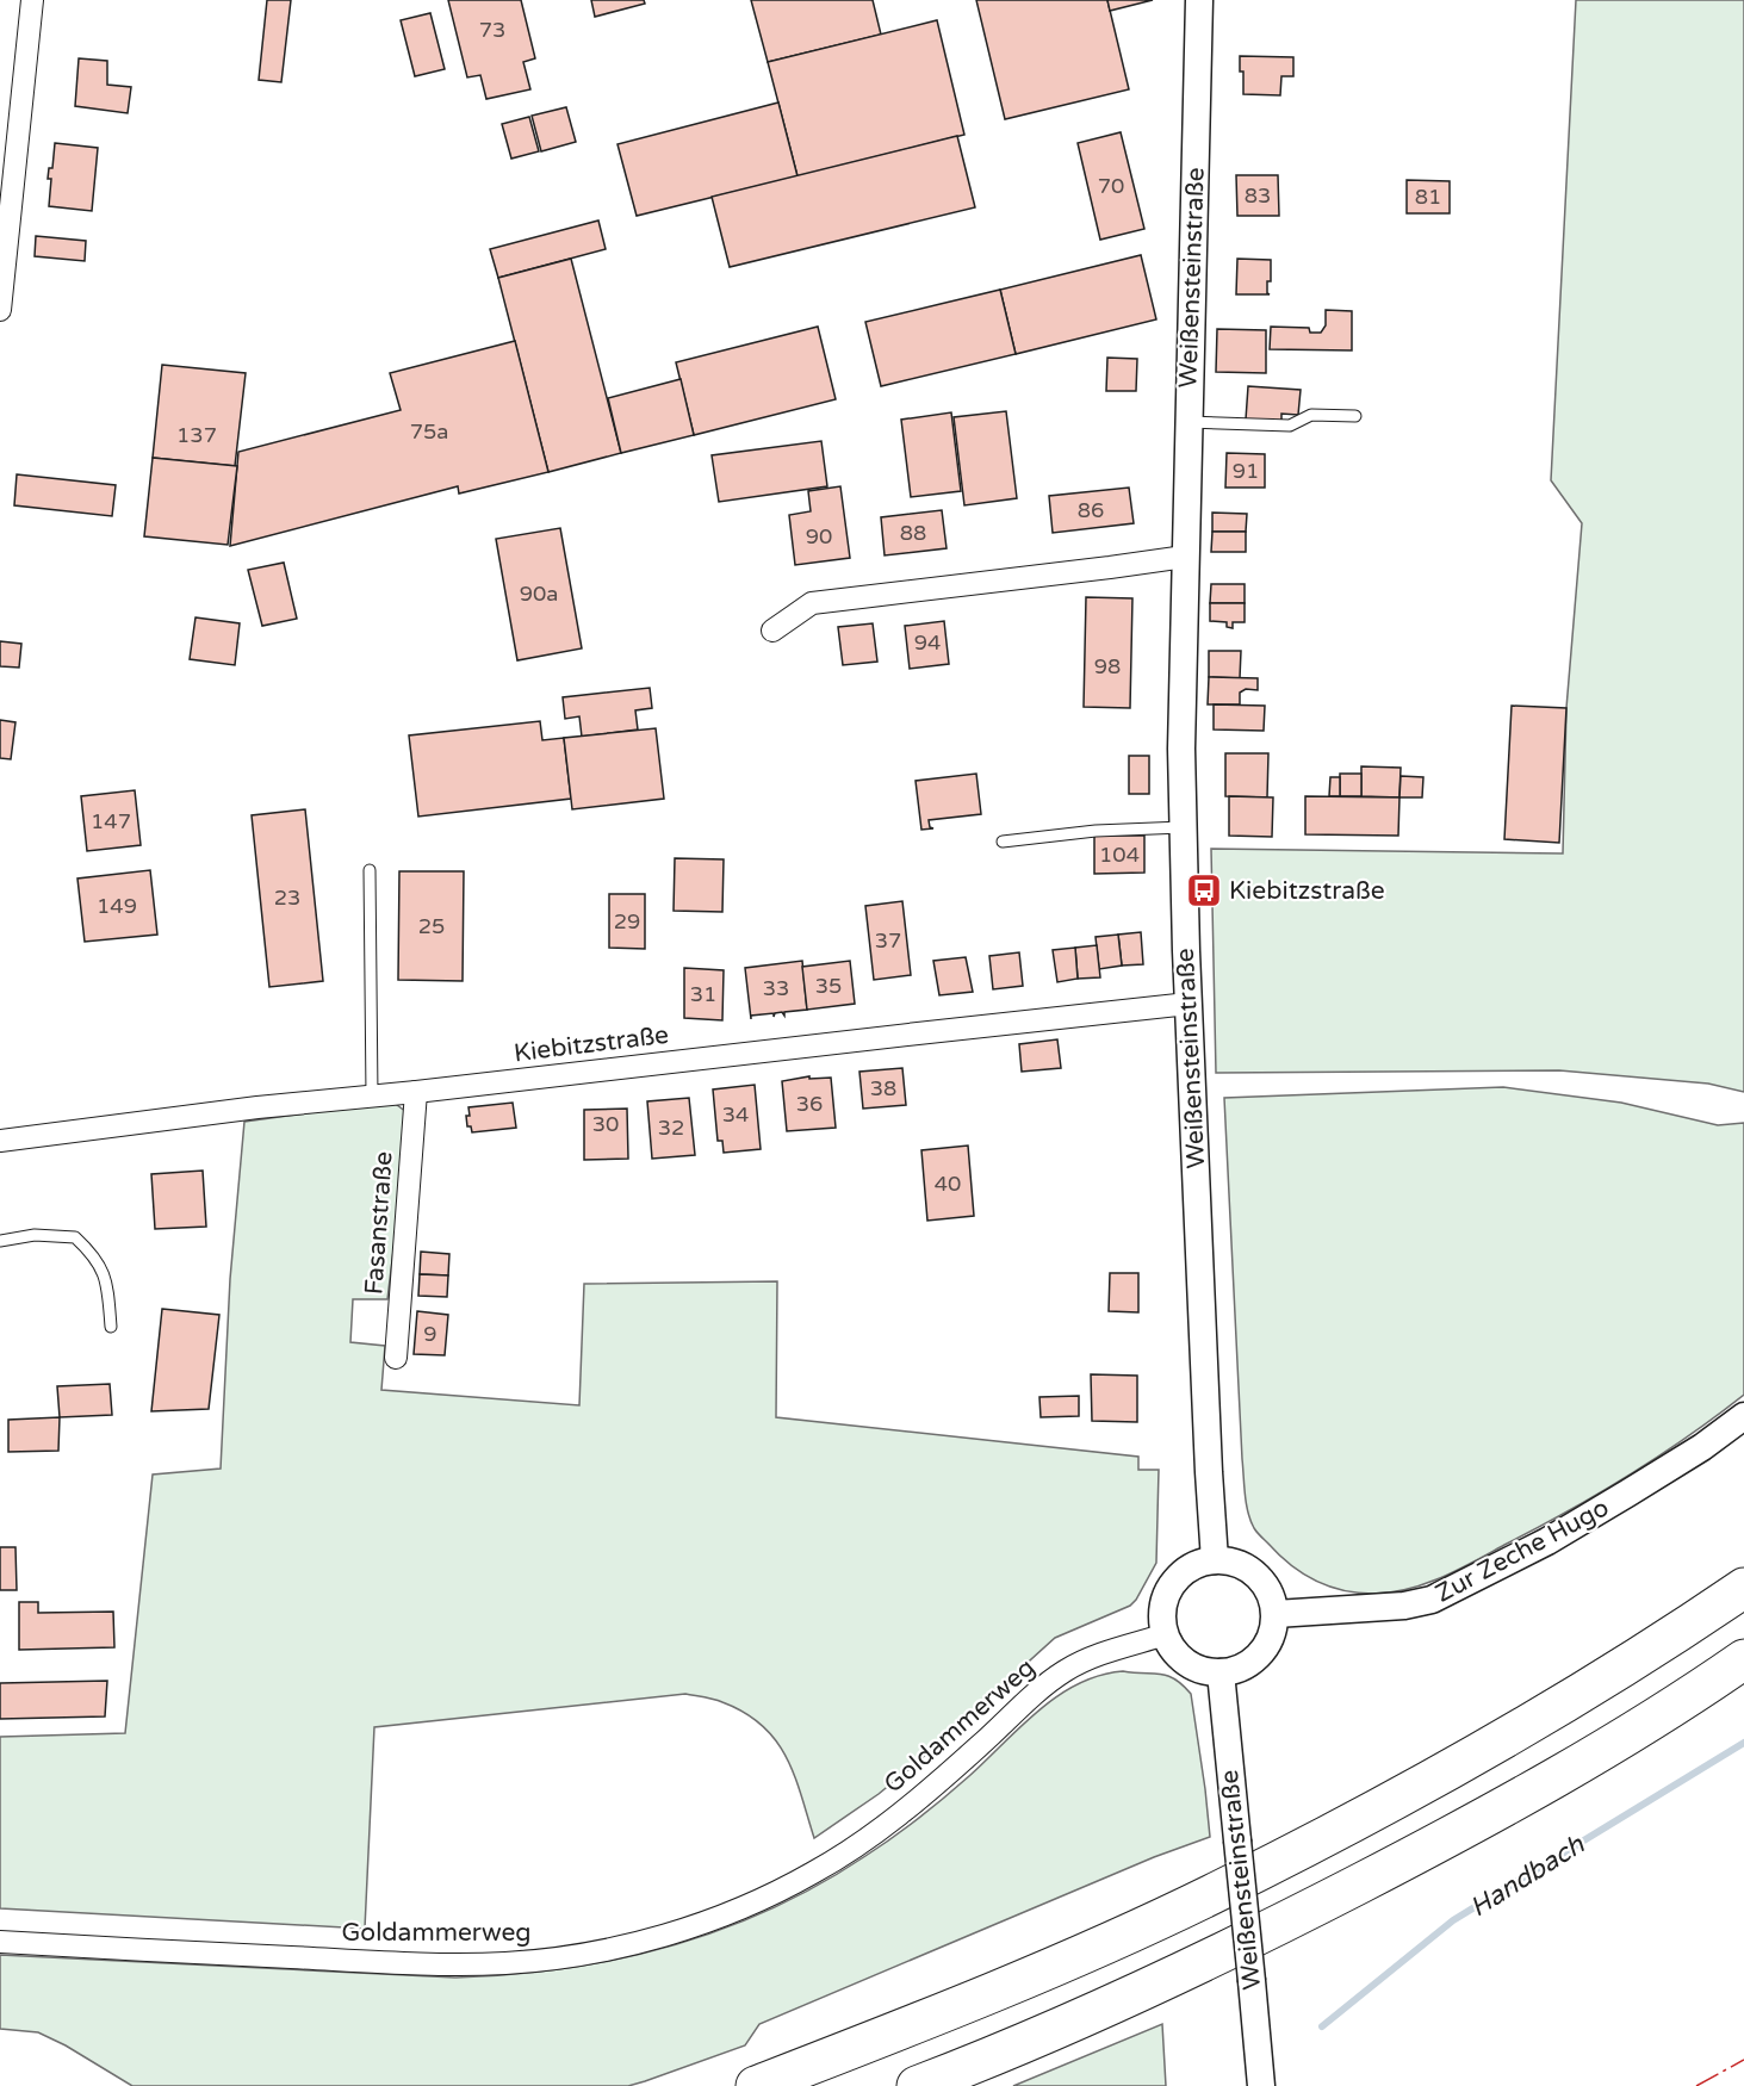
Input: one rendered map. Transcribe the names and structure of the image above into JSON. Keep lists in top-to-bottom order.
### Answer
{
  "streets": {
    "street": [
      "Weißensteinstraße",
      "Kiebitzstraße",
      "Fasanstraße",
      "Zur Zeche Hugo",
      "Goldammerweg"
    ]
  },
  "crossings": [
    ["Weißensteinstraße", "Kiebitzstraße"],
    ["Weißensteinstraße", "Zur Zeche Hugo"],
    ["Weißensteinstraße", "Goldammerweg"],
    ["Kiebitzstraße", "Fasanstraße"],
    ["Zur Zeche Hugo", "Goldammerweg"]
  ],
  "water": ["Handbach"],
  "places": {
    "bus stop": ["Kiebitzstraße"]
  },
  "house_numbers": [
    "73",
    "70",
    "83",
    "81",
    "75a",
    "137",
    "91",
    "86",
    "88",
    "90",
    "90a",
    "94",
    "98",
    "147",
    "104",
    "23",
    "149",
    "29",
    "25",
    "37",
    "35",
    "33",
    "31",
    "38",
    "36",
    "34",
    "30",
    "32",
    "40",
    "9"
  ]
}
